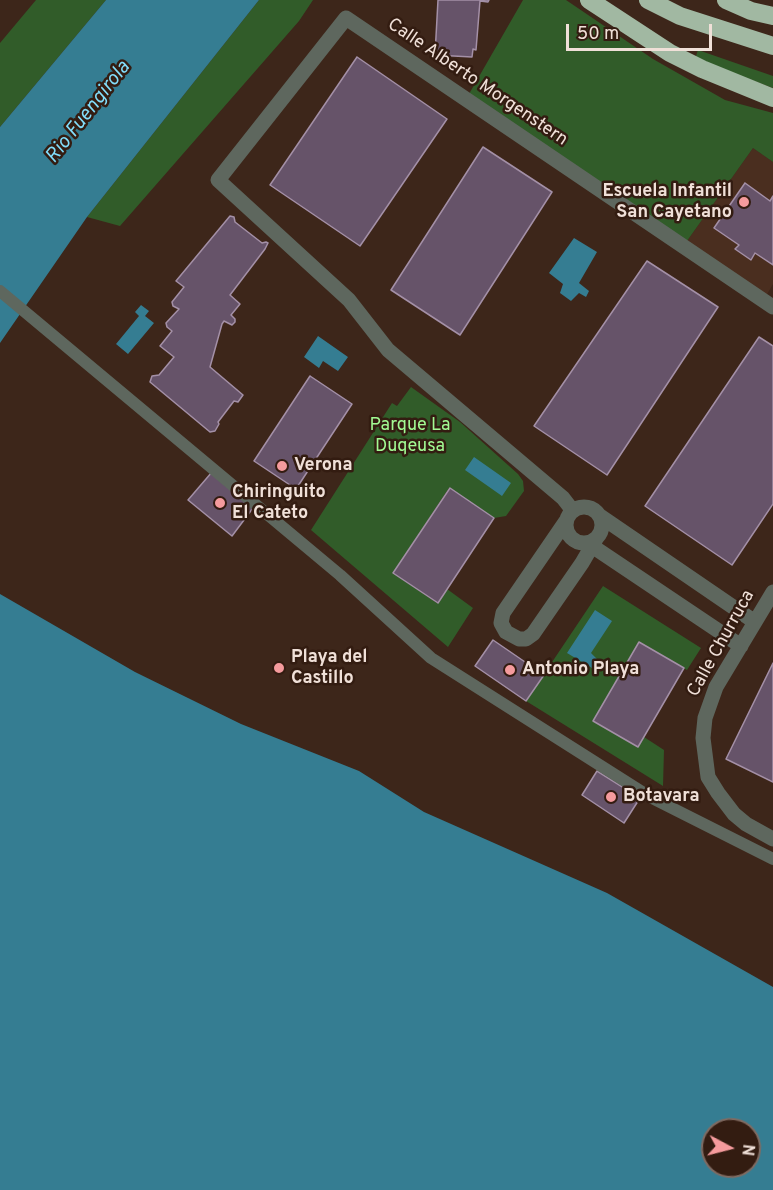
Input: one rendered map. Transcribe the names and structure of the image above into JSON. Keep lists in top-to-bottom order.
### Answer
{
  "streets": {
    "street": ["Calle Alberto Morgenstern", "Calle Churruca"]
  },
  "crossings": [
    ["Calle Alberto Morgenstern", "Calle Churruca"]
  ],
  "water": ["Rio Fuengirola"],
  "parks": ["Parque La Duqeusa"],
  "places": [
    "Escuela Infantil San Cayetano",
    "Verona",
    "Chiringuito El Cateto",
    "Playa del Castillo",
    "Antonio Playa",
    "Botavara"
  ],
  "scale_bar": "50 m",
  "north": "right"
}
